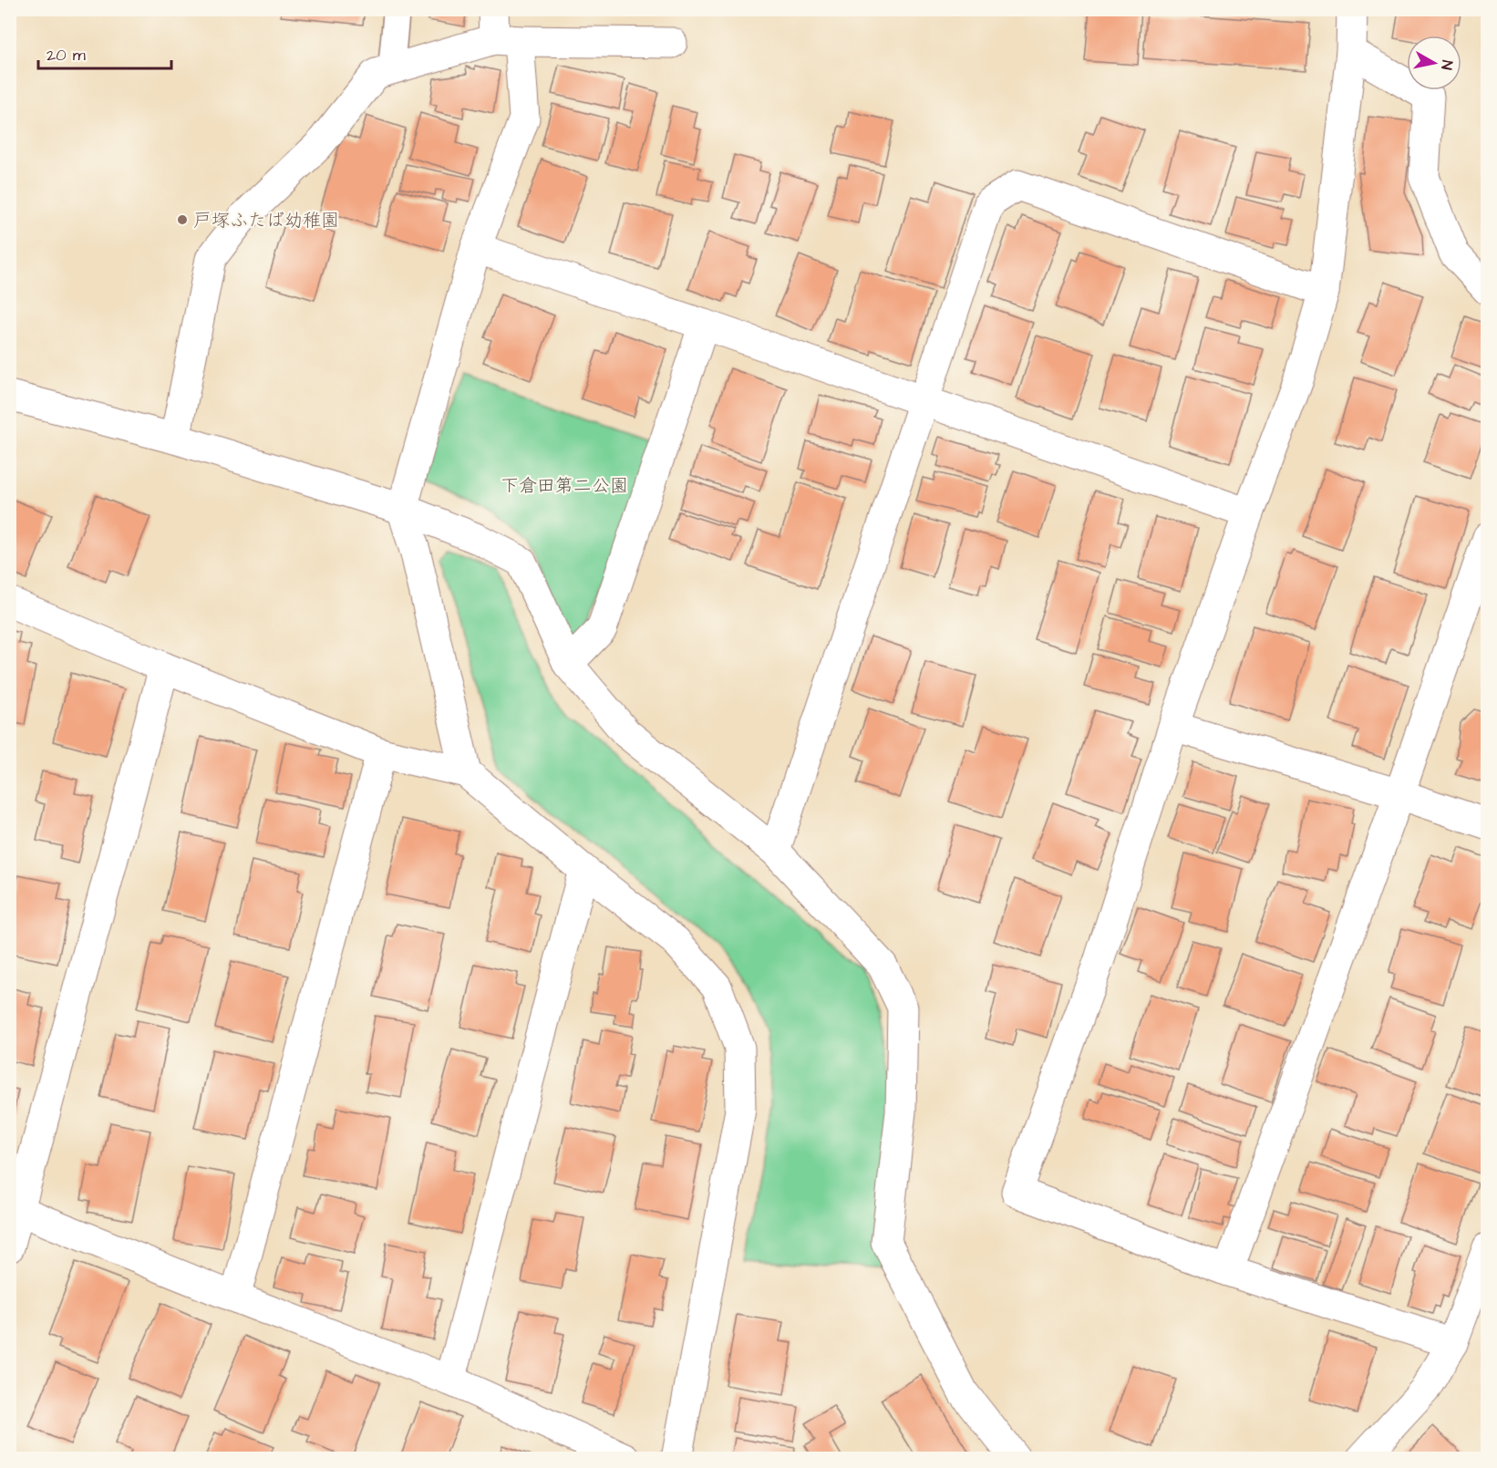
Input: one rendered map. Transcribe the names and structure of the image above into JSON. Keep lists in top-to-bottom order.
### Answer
{
  "parks": ["下倉田第二公園"],
  "places": ["戸塚ふたば幼稚園"],
  "scale_bar": "20 m",
  "north": "right"
}
